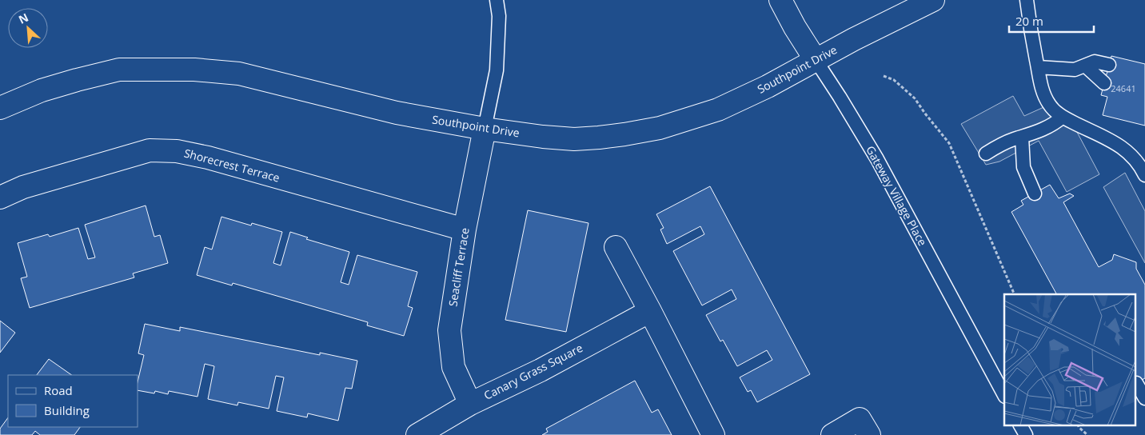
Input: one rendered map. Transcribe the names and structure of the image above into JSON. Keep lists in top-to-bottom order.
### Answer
{
  "streets": {
    "street": [
      "Southpoint Drive",
      "Shorecrest Terrace",
      "Gateway Village Place",
      "Seacliff Terrace",
      "Canary Grass Square"
    ]
  },
  "crossings": [
    ["Southpoint Drive", "Gateway Village Place"],
    ["Southpoint Drive", "Seacliff Terrace"],
    ["Shorecrest Terrace", "Seacliff Terrace"],
    ["Seacliff Terrace", "Canary Grass Square"]
  ],
  "house_numbers": ["24641"],
  "legend": ["Road", "Building"],
  "scale_bar": "20 m",
  "north": "top left"
}
